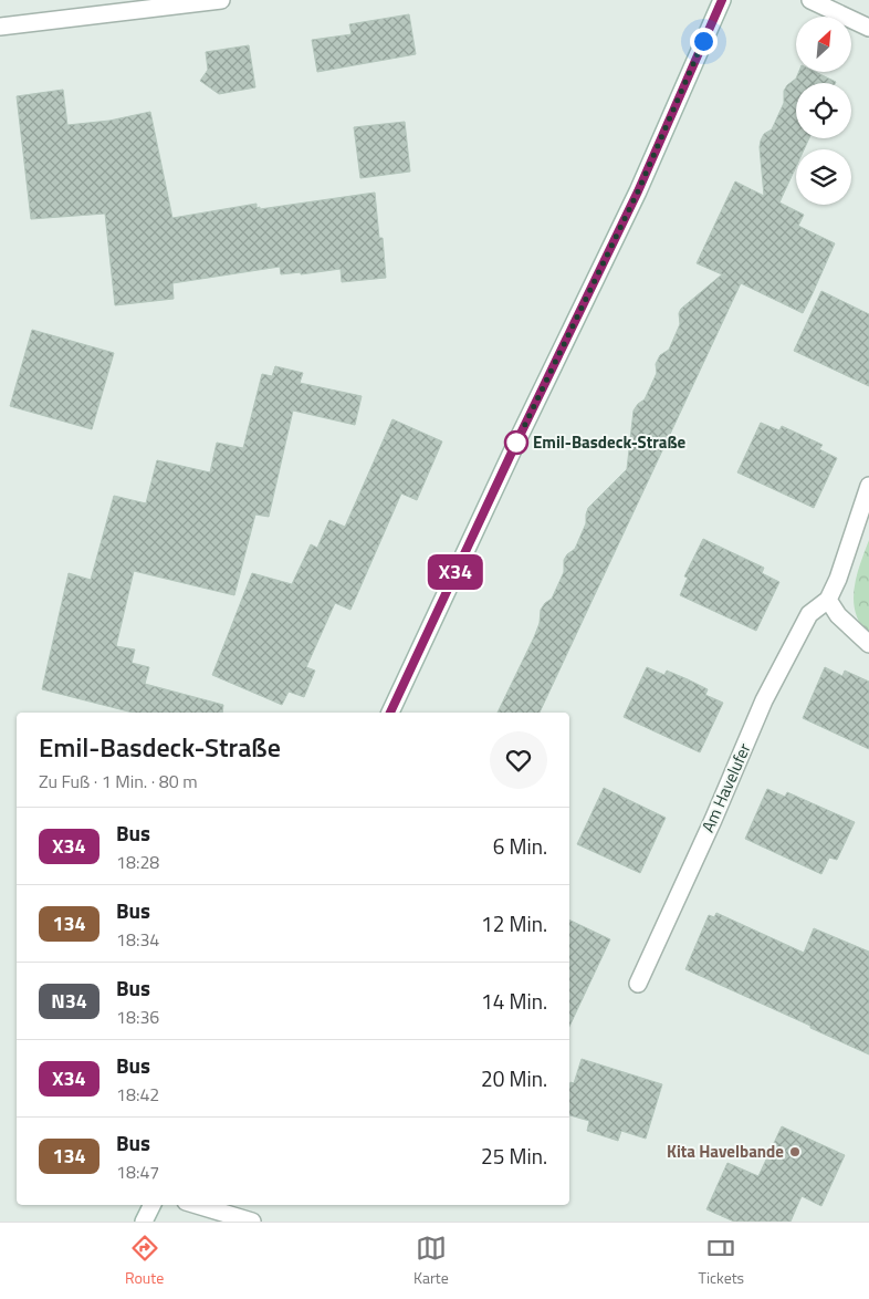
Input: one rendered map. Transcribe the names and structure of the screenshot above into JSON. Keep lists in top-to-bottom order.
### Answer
{
  "streets": {
    "street": ["Am Havelufer"]
  },
  "places": ["Emil-Basdeck-Straße", "Kita Havelbande"],
  "lines": ["bus line X34"],
  "north": "top right",
  "page": {
    "on_map": "X34",
    "heading": ["Emil-Basdeck-Straße", "Zu Fuß · 1 Min. · 80 m"],
    "list": [
      {
        "mark": "X34",
        "name": "Bus",
        "note": "18:28",
        "value": "6 Min."
      },
      {
        "mark": "134",
        "name": "Bus",
        "note": "18:34",
        "value": "12 Min."
      },
      {
        "mark": "N34",
        "name": "Bus",
        "note": "18:36",
        "value": "14 Min."
      },
      {
        "mark": "X34",
        "name": "Bus",
        "note": "18:42",
        "value": "20 Min."
      },
      {
        "mark": "134",
        "name": "Bus",
        "note": "18:47",
        "value": "25 Min."
      }
    ],
    "tabs": ["Route", "Karte", "Tickets"]
  }
}
